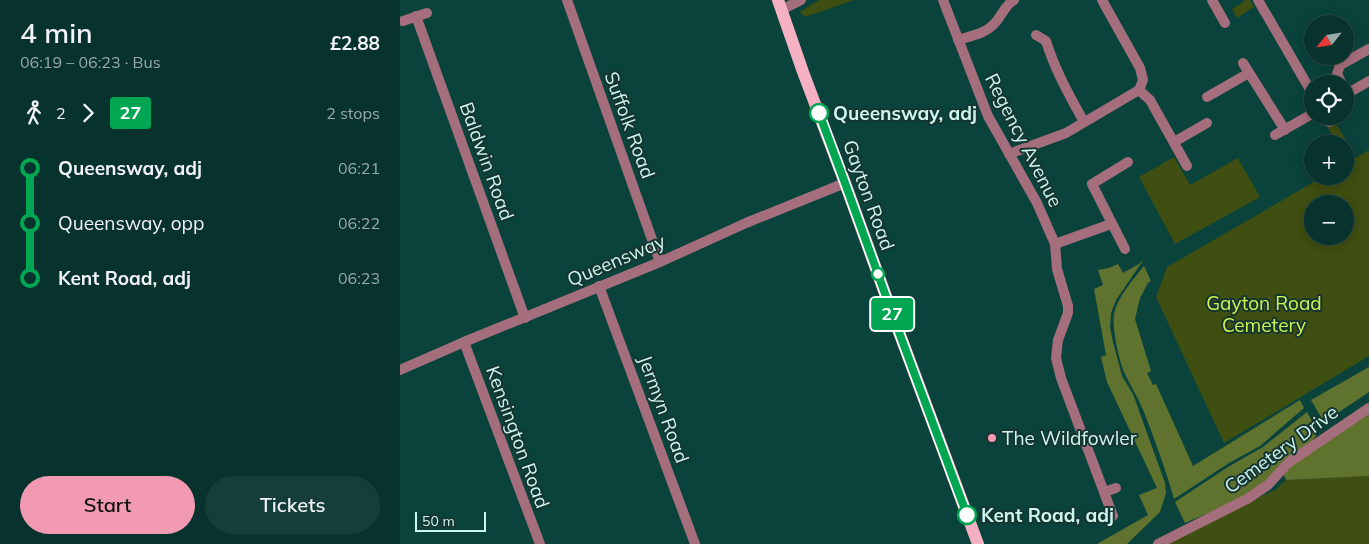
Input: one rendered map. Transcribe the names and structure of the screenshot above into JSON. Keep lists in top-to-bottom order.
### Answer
{
  "streets": {
    "main road": ["Gayton Road"],
    "street": [
      "Suffolk Road",
      "Regency Avenue",
      "Baldwin Road",
      "Queensway",
      "Jermyn Road",
      "Kensington Road",
      "Cemetery Drive"
    ]
  },
  "crossings": [
    ["Suffolk Road", "Queensway"],
    ["Baldwin Road", "Queensway"],
    ["Gayton Road", "Queensway"],
    ["Queensway", "Jermyn Road"],
    ["Queensway", "Kensington Road"]
  ],
  "parks": ["Gayton Road Cemetery"],
  "places": ["Queensway, adj", "The Wildfowler", "Kent Road, adj"],
  "lines": ["bus line 27"],
  "scale_bar": "50 m",
  "north": "bottom left",
  "page": {
    "heading": ["4 min", "06:19 – 06:23 · Bus", "£2.88"],
    "on_map": "27",
    "map_buttons": ["+", "−"],
    "legs": ["2", "27", "2 stops"],
    "list": [
      {
        "name": "Queensway, adj",
        "value": "06:21"
      },
      {
        "name": "Queensway, opp",
        "value": "06:22"
      },
      {
        "name": "Kent Road, adj",
        "value": "06:23"
      }
    ],
    "buttons": ["Start", "Tickets"],
    "scale": "50 m"
  }
}
